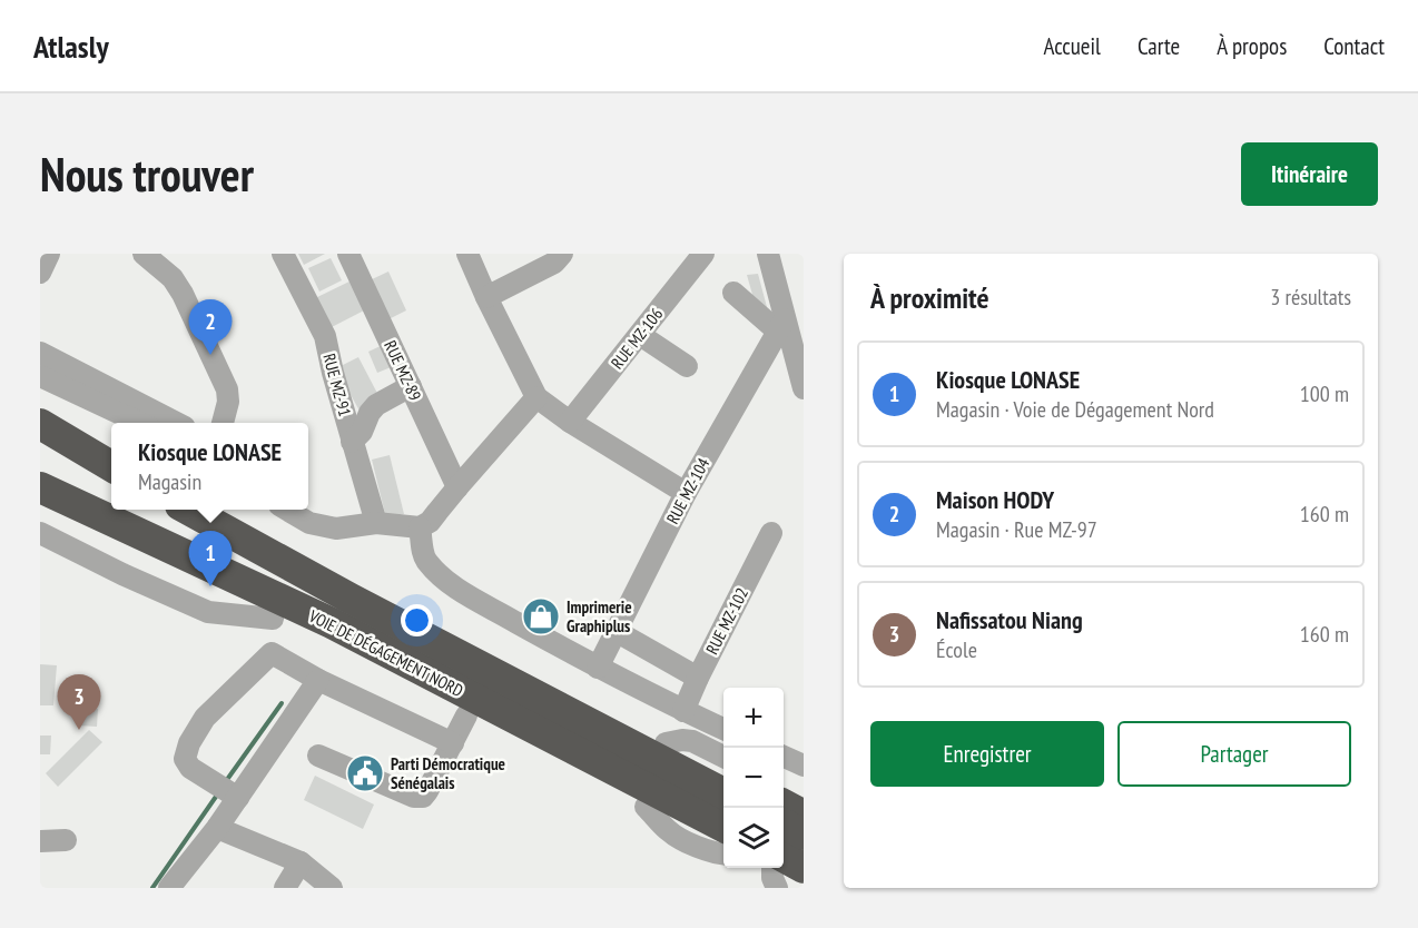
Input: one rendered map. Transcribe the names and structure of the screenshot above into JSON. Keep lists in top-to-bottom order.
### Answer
{
  "streets": {
    "highway": ["VOIE DE DÉGAGEMENT NORD"],
    "street": [
      "RUE MZ-106",
      "RUE MZ-89",
      "RUE MZ-91",
      "RUE MZ-104",
      "RUE MZ-102"
    ]
  },
  "places": {
    "shop": ["Imprimerie Graphiplus"],
    "public building": ["Parti Démocratique Sénégalais"]
  },
  "page": {
    "header": "Atlasly",
    "nav": [
      "Accueil",
      "Carte",
      "À propos",
      "Contact"
    ],
    "buttons": [
      "Itinéraire",
      ["Enregistrer", "Partager"]
    ],
    "title": "Nous trouver",
    "heading": ["À proximité", "3 résultats"],
    "pins": ["2", "1", "3"],
    "list": [
      {
        "mark": "1",
        "name": "Kiosque LONASE",
        "note": "Magasin · Voie de Dégagement Nord",
        "value": "100 m"
      },
      {
        "mark": "2",
        "name": "Maison HODY",
        "note": "Magasin · Rue MZ-97",
        "value": "160 m"
      },
      {
        "mark": "3",
        "name": "Nafissatou Niang",
        "note": "École",
        "value": "160 m"
      }
    ],
    "popup": ["Kiosque LONASE", "Magasin"],
    "map_buttons": ["+", "−"]
  }
}
